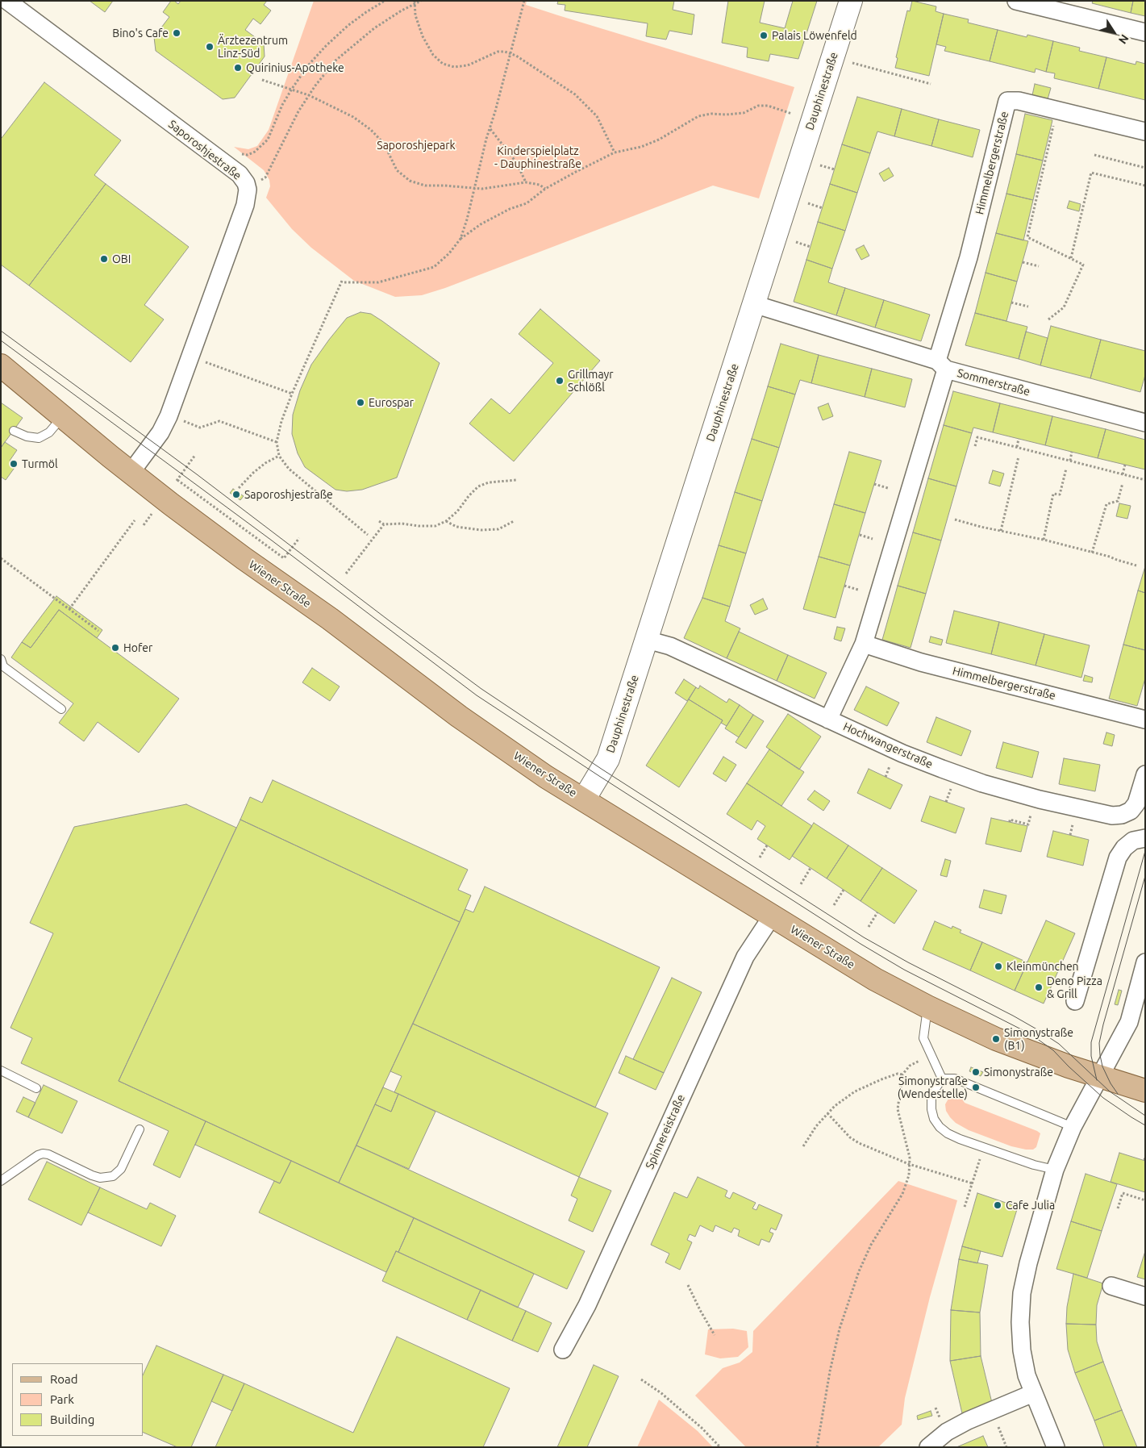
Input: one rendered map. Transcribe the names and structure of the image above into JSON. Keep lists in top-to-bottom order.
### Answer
{
  "streets": {
    "main road": ["Dauphinestraße", "Wiener Straße"],
    "street": [
      "Saporoshjestraße",
      "Himmelbergerstraße",
      "Sommerstraße",
      "Hochwangerstraße",
      "Spinnereistraße"
    ]
  },
  "crossings": [
    ["Dauphinestraße", "Sommerstraße"],
    ["Dauphinestraße", "Wiener Straße"],
    ["Dauphinestraße", "Hochwangerstraße"],
    ["Saporoshjestraße", "Wiener Straße"],
    ["Himmelbergerstraße", "Sommerstraße"],
    ["Himmelbergerstraße", "Hochwangerstraße"],
    ["Wiener Straße", "Spinnereistraße"]
  ],
  "parks": ["Saporoshjepark", "Kinderspielplatz - Dauphinestraße"],
  "places": [
    "Bino's Cafe",
    "Palais Löwenfeld",
    "Ärztezentrum Linz-Süd",
    "Quirinius-Apotheke",
    "OBI",
    "Grillmayr Schlößl",
    "Eurospar",
    "Turmöl",
    "Saporoshjestraße",
    "Hofer",
    "Kleinmünchen",
    "Deno Pizza & Grill",
    "Simonystraße (B1)",
    "Simonystraße",
    "Simonystraße (Wendestelle)",
    "Cafe Julia"
  ],
  "legend": ["Road", "Park", "Building"],
  "north": "bottom right"
}
